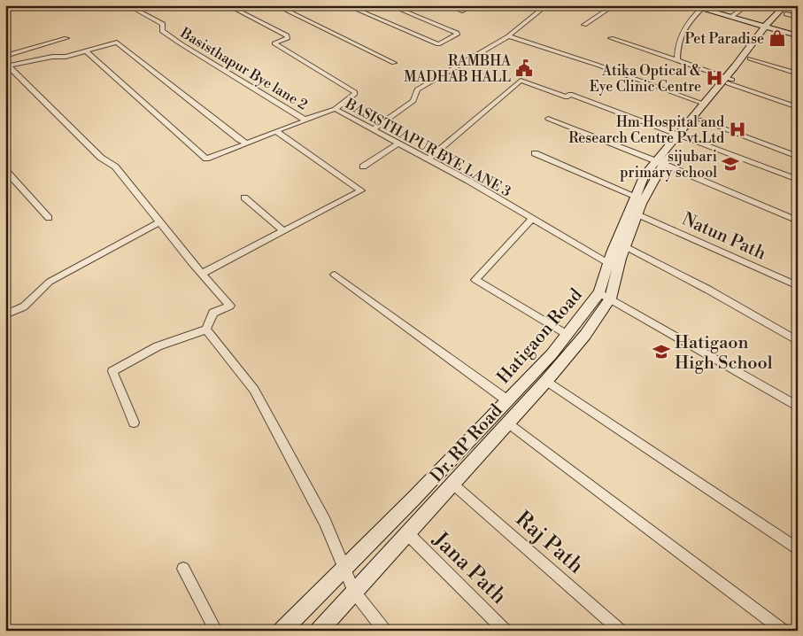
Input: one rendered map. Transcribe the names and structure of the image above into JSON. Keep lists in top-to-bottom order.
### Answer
{
  "streets": {
    "main road": ["Hatigaon Road", "Dr. RP Road"],
    "street": [
      "Basisthapur Bye lane 2",
      "BASISTHAPUR BYE LANE 3",
      "Natun Path",
      "Raj Path",
      "Jana Path"
    ]
  },
  "crossings": [
    ["Basisthapur Bye lane 2", "BASISTHAPUR BYE LANE 3"],
    ["BASISTHAPUR BYE LANE 3", "Hatigaon Road"],
    ["BASISTHAPUR BYE LANE 3", "Dr. RP Road"],
    ["Natun Path", "Dr. RP Road"],
    ["Hatigaon Road", "Dr. RP Road"],
    ["Dr. RP Road", "Raj Path"],
    ["Dr. RP Road", "Jana Path"]
  ],
  "places": {
    "shop": ["Pet Paradise"],
    "public building": ["RAMBHA MADHAB HALL"],
    "hospital": ["Atika Optical & Eye Clinic Centre", "Hm Hospital and Research Centre Pvt.Ltd"],
    "school or university": ["sijubari primary school", "Hatigaon High School"]
  }
}
